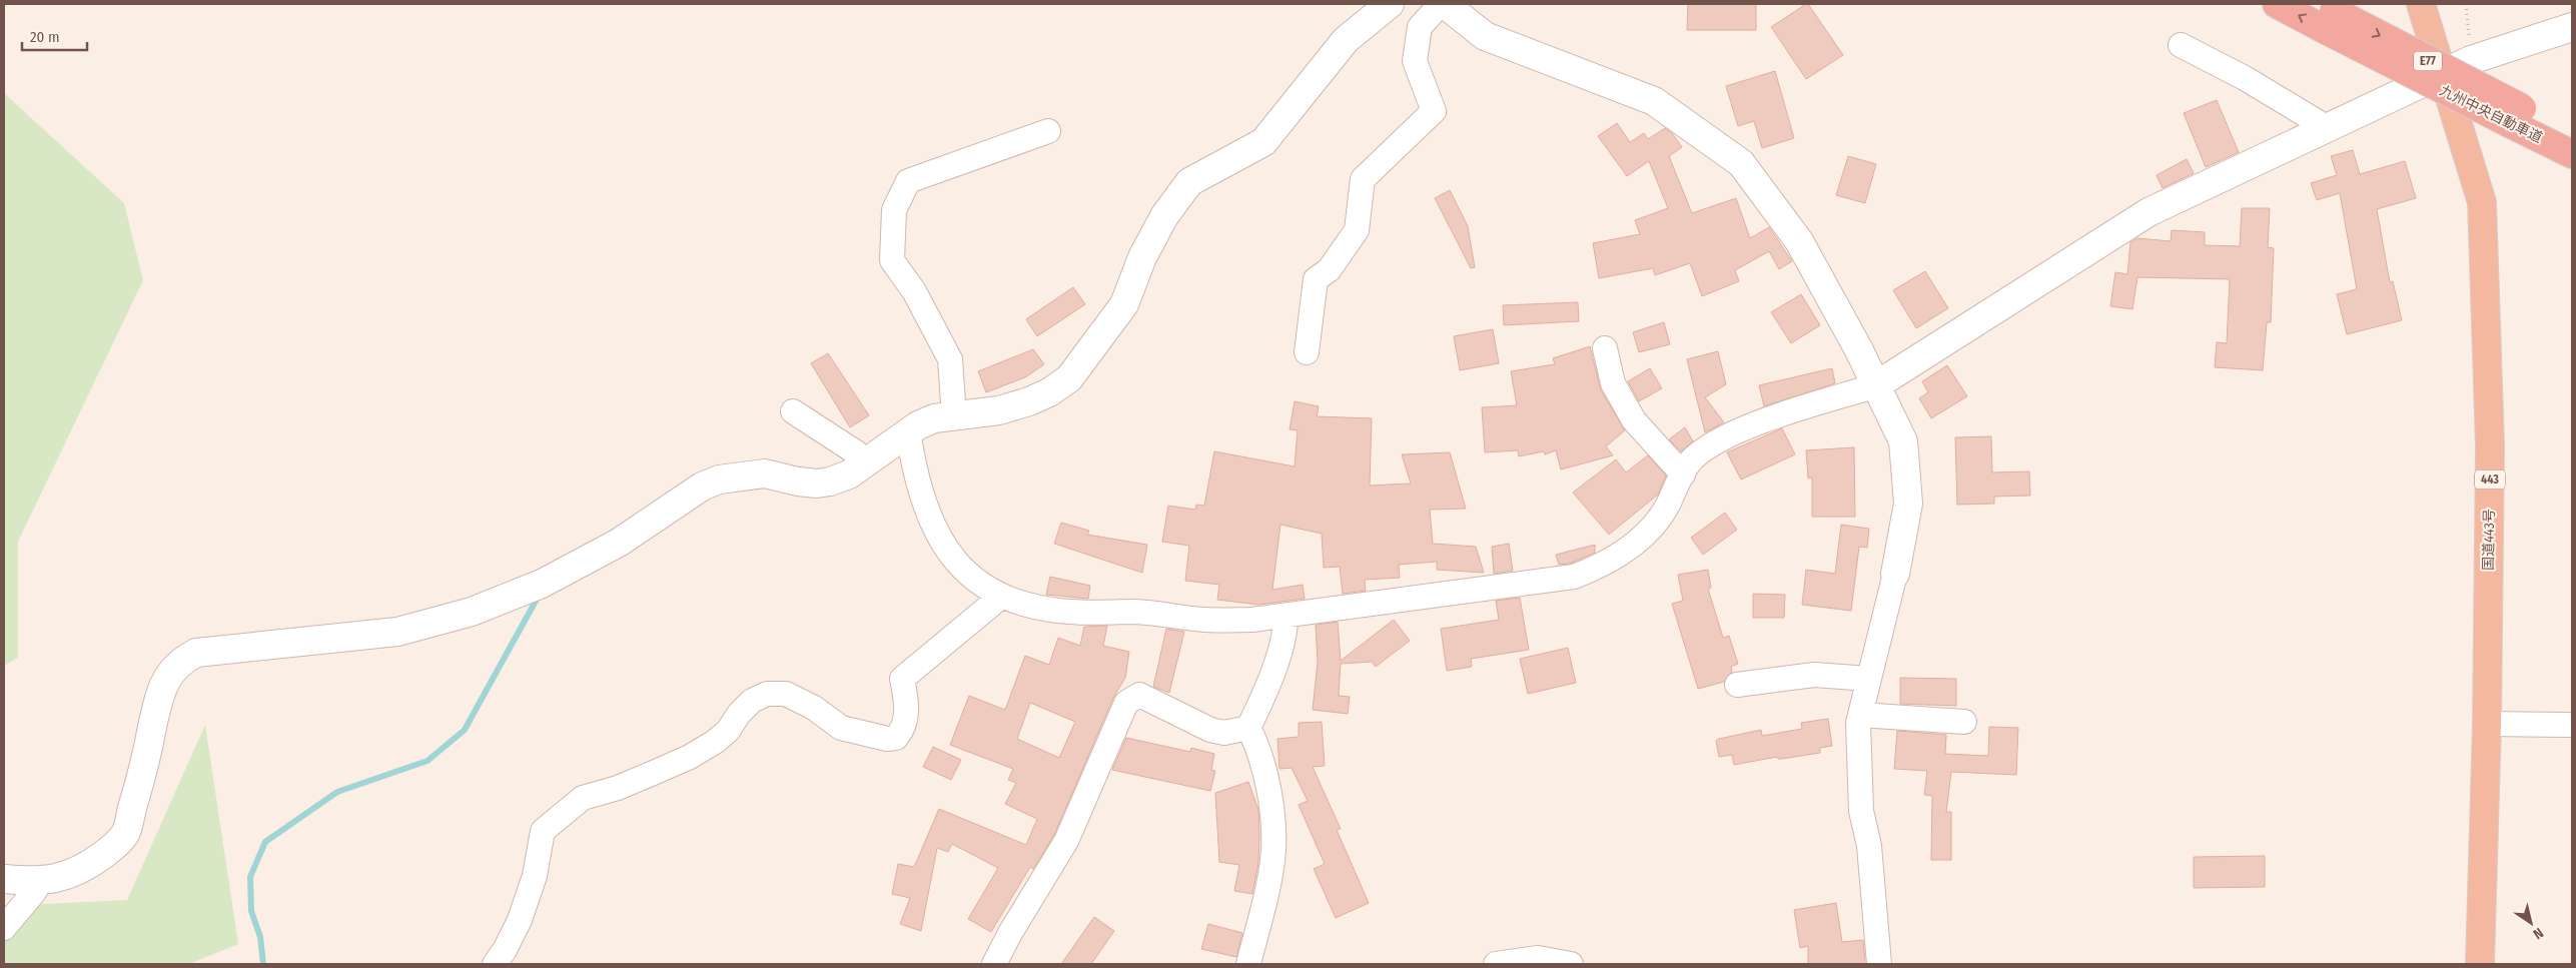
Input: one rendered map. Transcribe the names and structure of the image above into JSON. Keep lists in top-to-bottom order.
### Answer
{
  "streets": {
    "highway": [
      "E77",
      "九州中央自動車道",
      "443",
      "国道443号"
    ]
  },
  "scale_bar": "20 m",
  "north": "bottom right"
}
